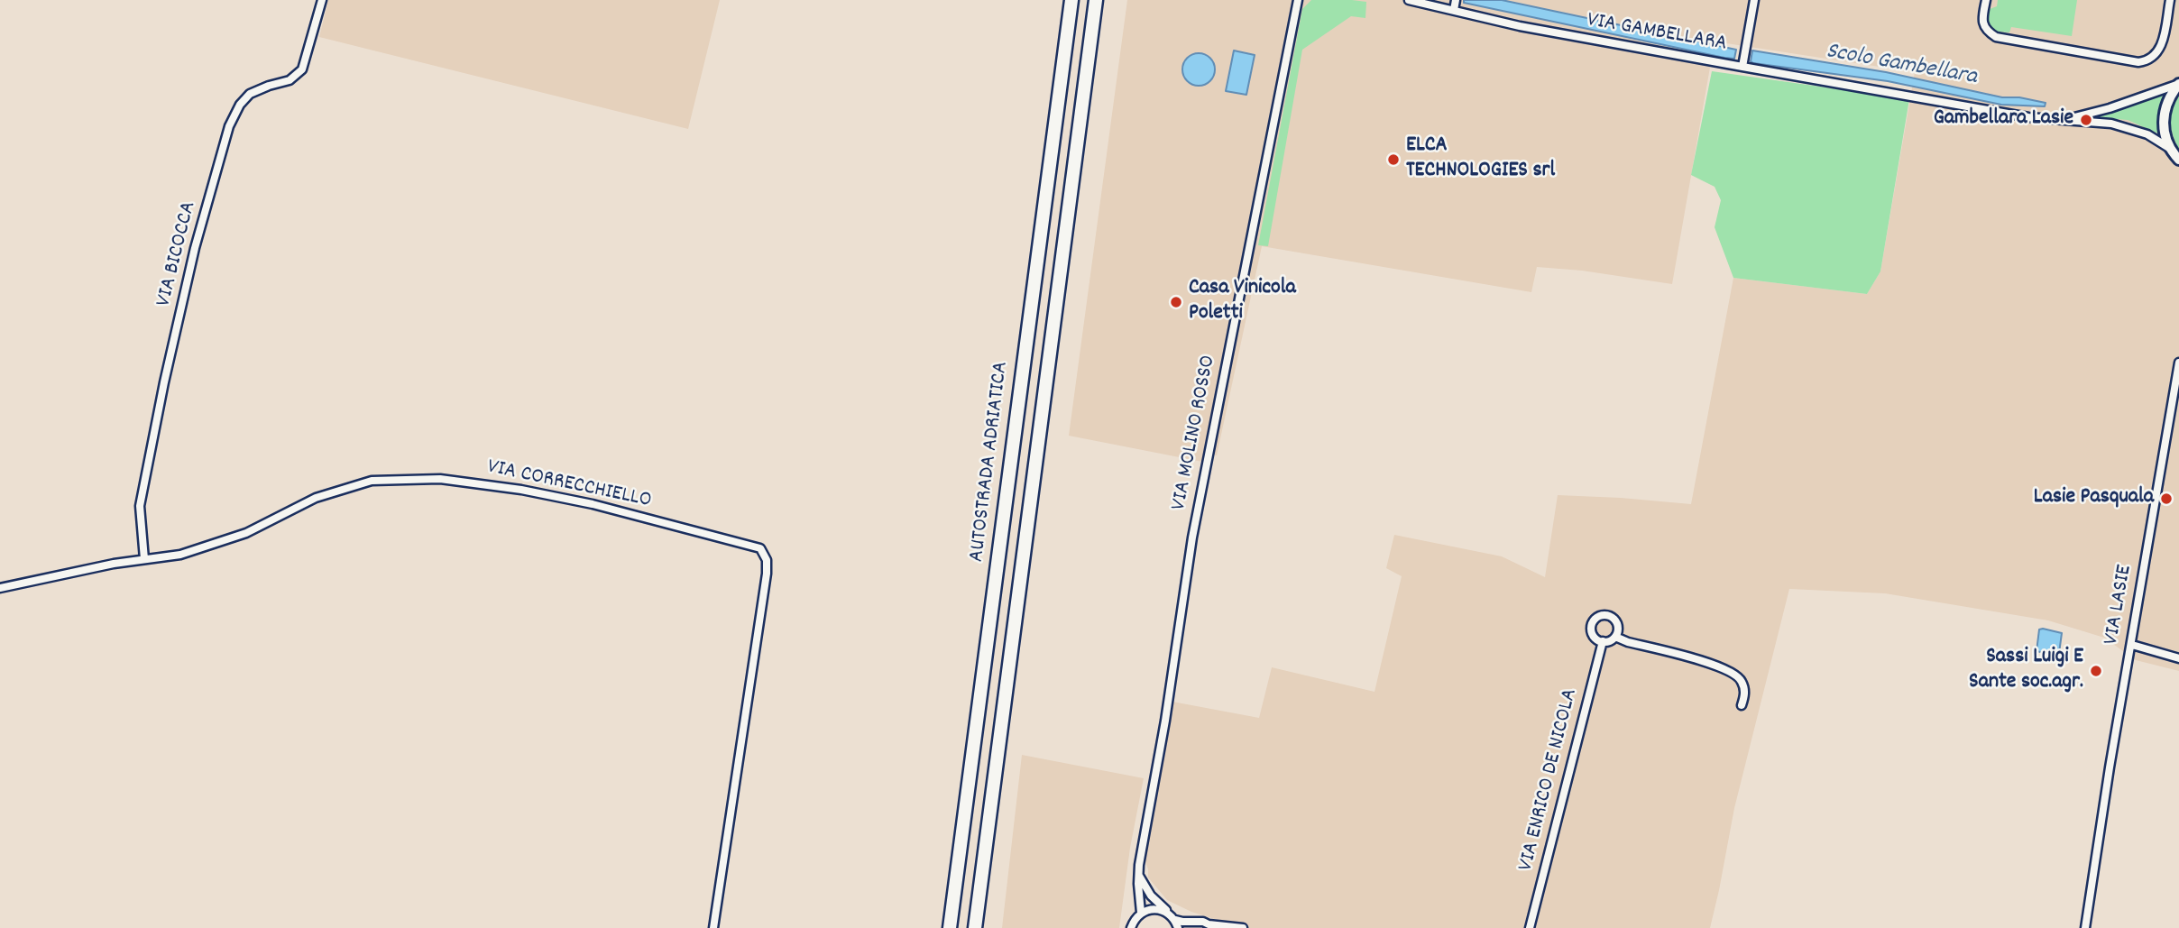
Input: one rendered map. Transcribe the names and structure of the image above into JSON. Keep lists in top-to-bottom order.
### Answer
{
  "streets": {
    "highway": ["AUTOSTRADA ADRIATICA"],
    "street": [
      "VIA GAMBELLARA",
      "VIA BICOCCA",
      "VIA MOLINO ROSSO",
      "VIA CORRECCHIELLO",
      "VIA LASIE",
      "VIA ENRICO DE NICOLA"
    ]
  },
  "crossings": [
    ["VIA BICOCCA", "VIA CORRECCHIELLO"]
  ],
  "water": ["Scolo Gambellara"],
  "places": [
    "Gambellara Lasie",
    "ELCA TECHNOLOGIES srl",
    "Casa Vinicola Poletti",
    "Lasie Pasquala",
    "Sassi Luigi E Sante soc.agr."
  ]
}
